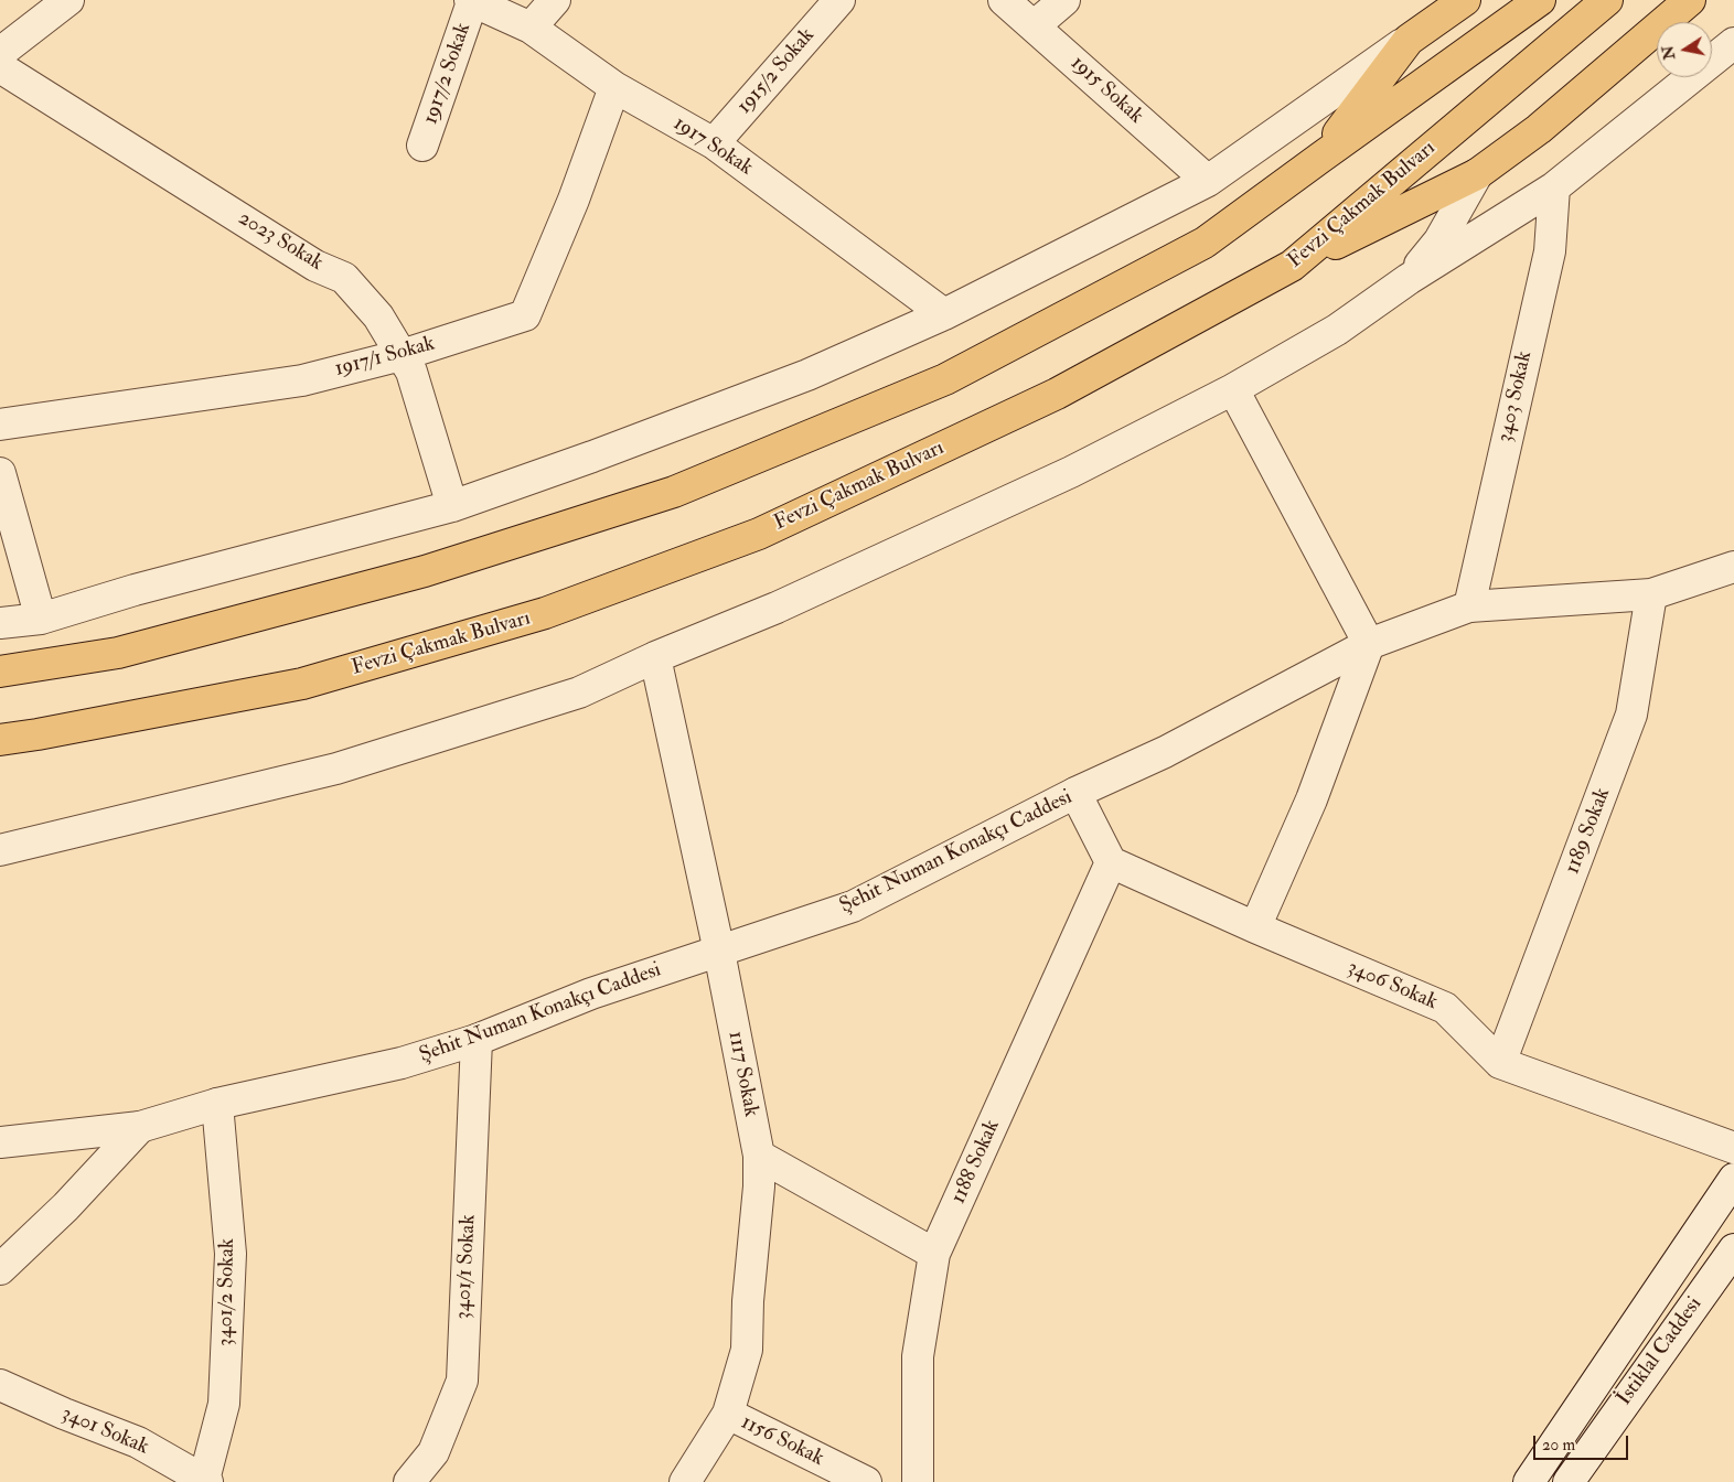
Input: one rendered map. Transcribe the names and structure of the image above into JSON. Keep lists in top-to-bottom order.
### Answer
{
  "streets": {
    "main road": ["Fevzi Çakmak Bulvarı"],
    "street": [
      "1915/2 Sokak",
      "1917/2 Sokak",
      "1915 Sokak",
      "1917 Sokak",
      "2023 Sokak",
      "1917/1 Sokak",
      "3403 Sokak",
      "1189 Sokak",
      "Şehit Numan Konakçı Caddesi",
      "3406 Sokak",
      "1117 Sokak",
      "1188 Sokak",
      "3401/1 Sokak",
      "3401/2 Sokak",
      "İstiklal Caddesi",
      "3401 Sokak",
      "1156 Sokak"
    ]
  },
  "crossings": [
    ["1915/2 Sokak", "1917 Sokak"],
    ["1917/2 Sokak", "1917 Sokak"],
    ["1917 Sokak", "1917/1 Sokak"],
    ["2023 Sokak", "1917/1 Sokak"],
    ["3403 Sokak", "Şehit Numan Konakçı Caddesi"],
    ["1189 Sokak", "Şehit Numan Konakçı Caddesi"],
    ["1189 Sokak", "3406 Sokak"],
    ["Şehit Numan Konakçı Caddesi", "1117 Sokak"],
    ["Şehit Numan Konakçı Caddesi", "3401/1 Sokak"],
    ["Şehit Numan Konakçı Caddesi", "3401/2 Sokak"],
    ["3406 Sokak", "1188 Sokak"],
    ["1117 Sokak", "1156 Sokak"],
    ["3401/2 Sokak", "3401 Sokak"]
  ],
  "scale_bar": "20 m",
  "north": "left"
}
